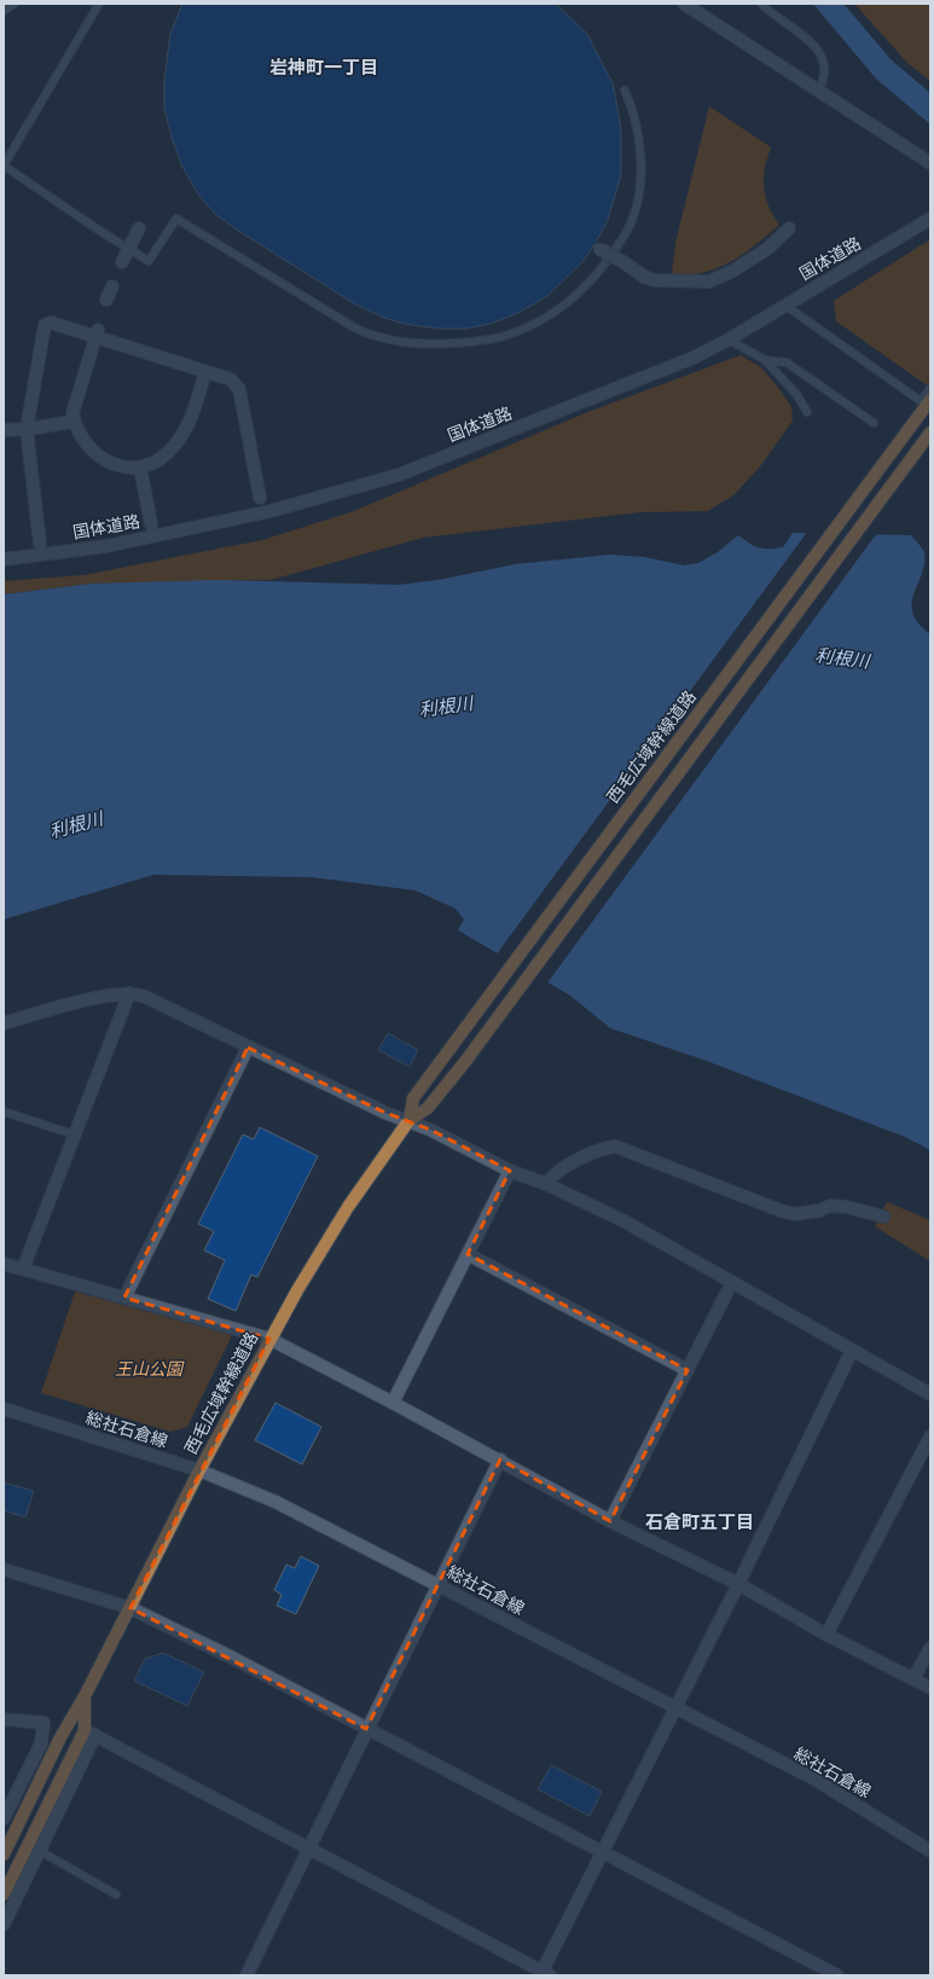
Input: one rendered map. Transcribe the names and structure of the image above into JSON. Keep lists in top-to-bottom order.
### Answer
{
  "streets": {
    "main road": ["西毛広域幹線道路"],
    "street": ["国体道路", "総社石倉線"]
  },
  "crossings": [
    ["西毛広域幹線道路", "総社石倉線"]
  ],
  "districts": ["岩神町一丁目", "石倉町五丁目"],
  "water": ["利根川"],
  "parks": ["王山公園"]
}
